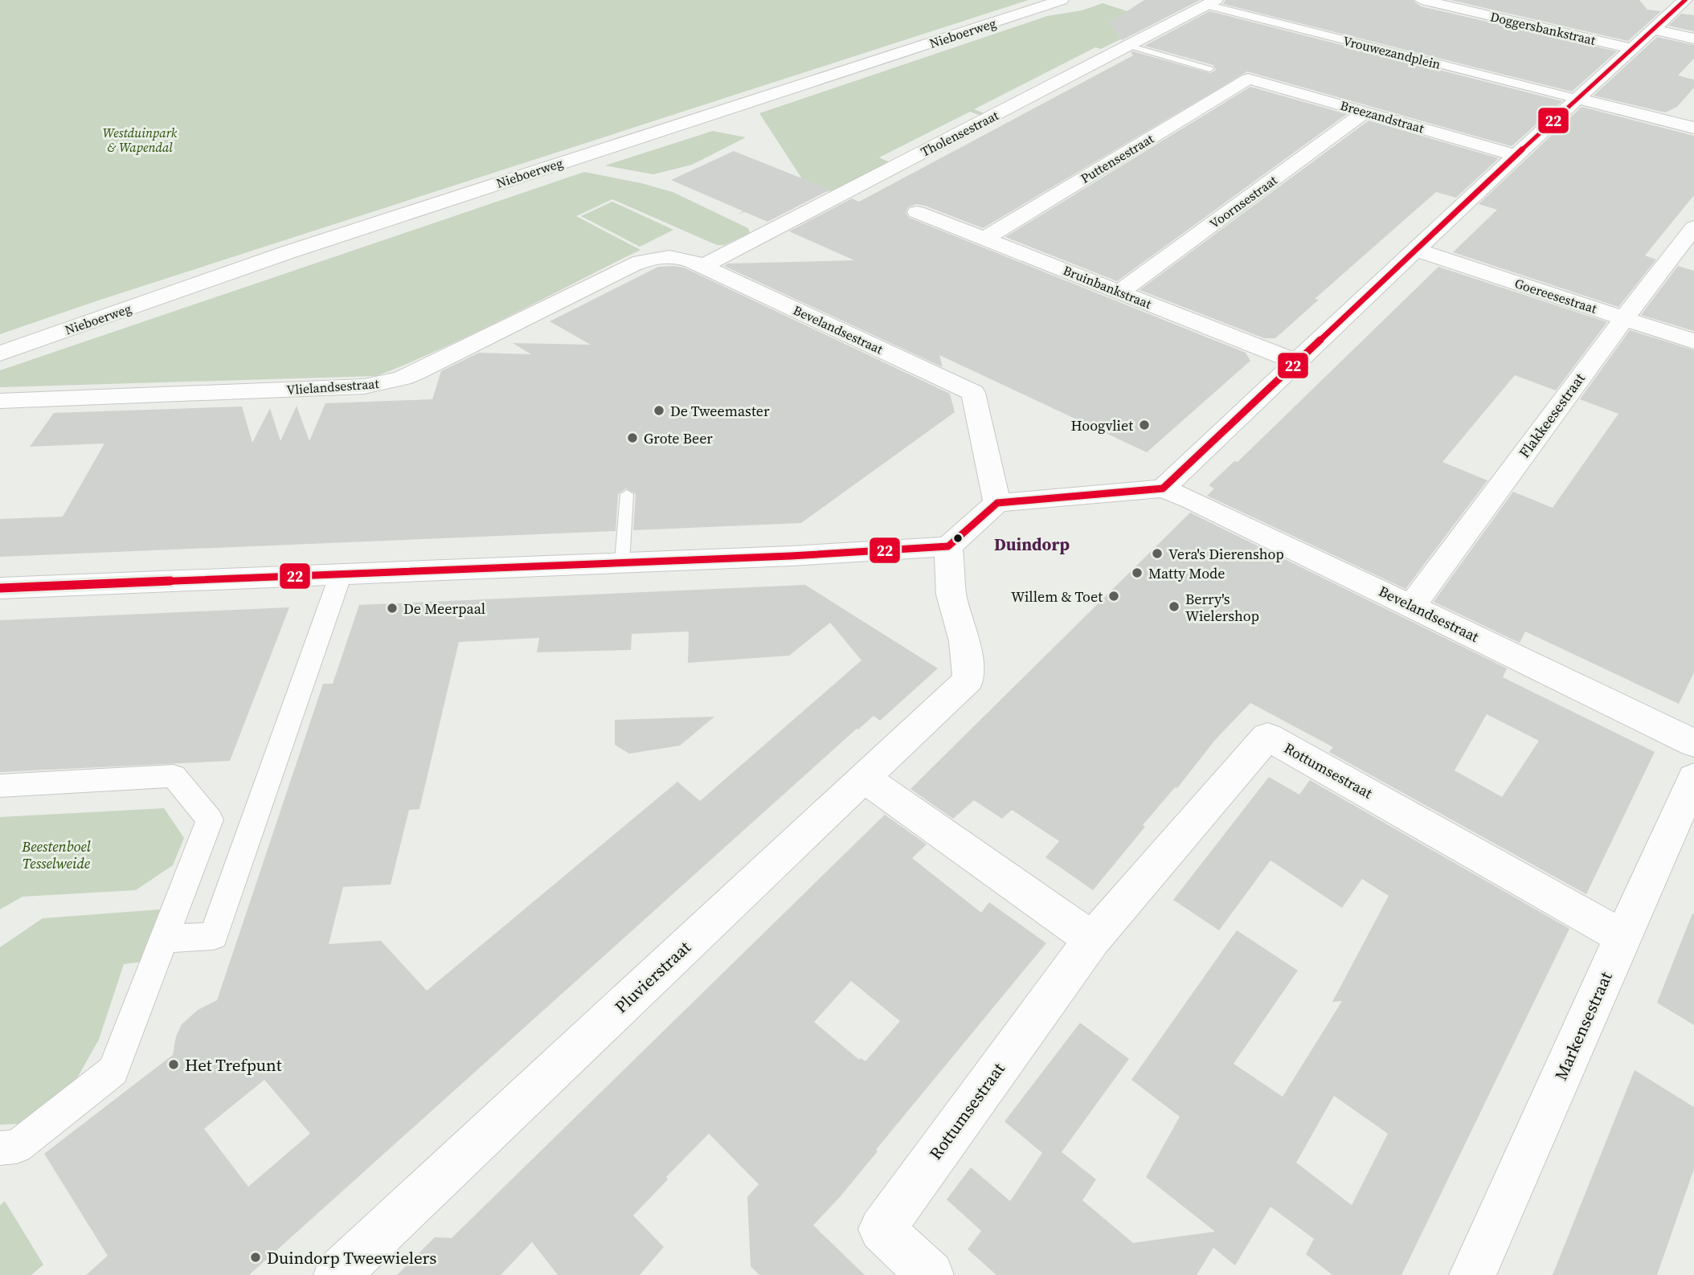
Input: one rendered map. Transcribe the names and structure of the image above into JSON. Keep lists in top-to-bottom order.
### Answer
{
  "streets": {
    "street": [
      "Doggersbankstraat",
      "Nieboerweg",
      "Vrouwezandplein",
      "Breezandstraat",
      "Tholensestraat",
      "Puttensestraat",
      "Voornsestraat",
      "Bruinbankstraat",
      "Goereesestraat",
      "Bevelandsestraat",
      "Vlielandsestraat",
      "Flakkeesestraat",
      "Rottumsestraat",
      "Pluvierstraat",
      "Markensestraat"
    ]
  },
  "crossings": [
    ["Vrouwezandplein", "Tholensestraat"],
    ["Breezandstraat", "Puttensestraat"],
    ["Breezandstraat", "Voornsestraat"],
    ["Tholensestraat", "Bevelandsestraat"],
    ["Tholensestraat", "Vlielandsestraat"],
    ["Puttensestraat", "Bruinbankstraat"],
    ["Voornsestraat", "Bruinbankstraat"],
    ["Goereesestraat", "Flakkeesestraat"],
    ["Bevelandsestraat", "Vlielandsestraat"],
    ["Bevelandsestraat", "Flakkeesestraat"],
    ["Rottumsestraat", "Markensestraat"]
  ],
  "districts": ["Duindorp"],
  "parks": ["Westduinpark & Wapendal", "Beestenboel Tesselweide"],
  "places": [
    "De Tweemaster",
    "Hoogvliet",
    "Grote Beer",
    "Vera's Dierenshop",
    "Matty Mode",
    "Willem & Toet",
    "Berry's Wielershop",
    "De Meerpaal",
    "Het Trefpunt",
    "Duindorp Tweewielers"
  ],
  "lines": ["transit line 22"]
}
